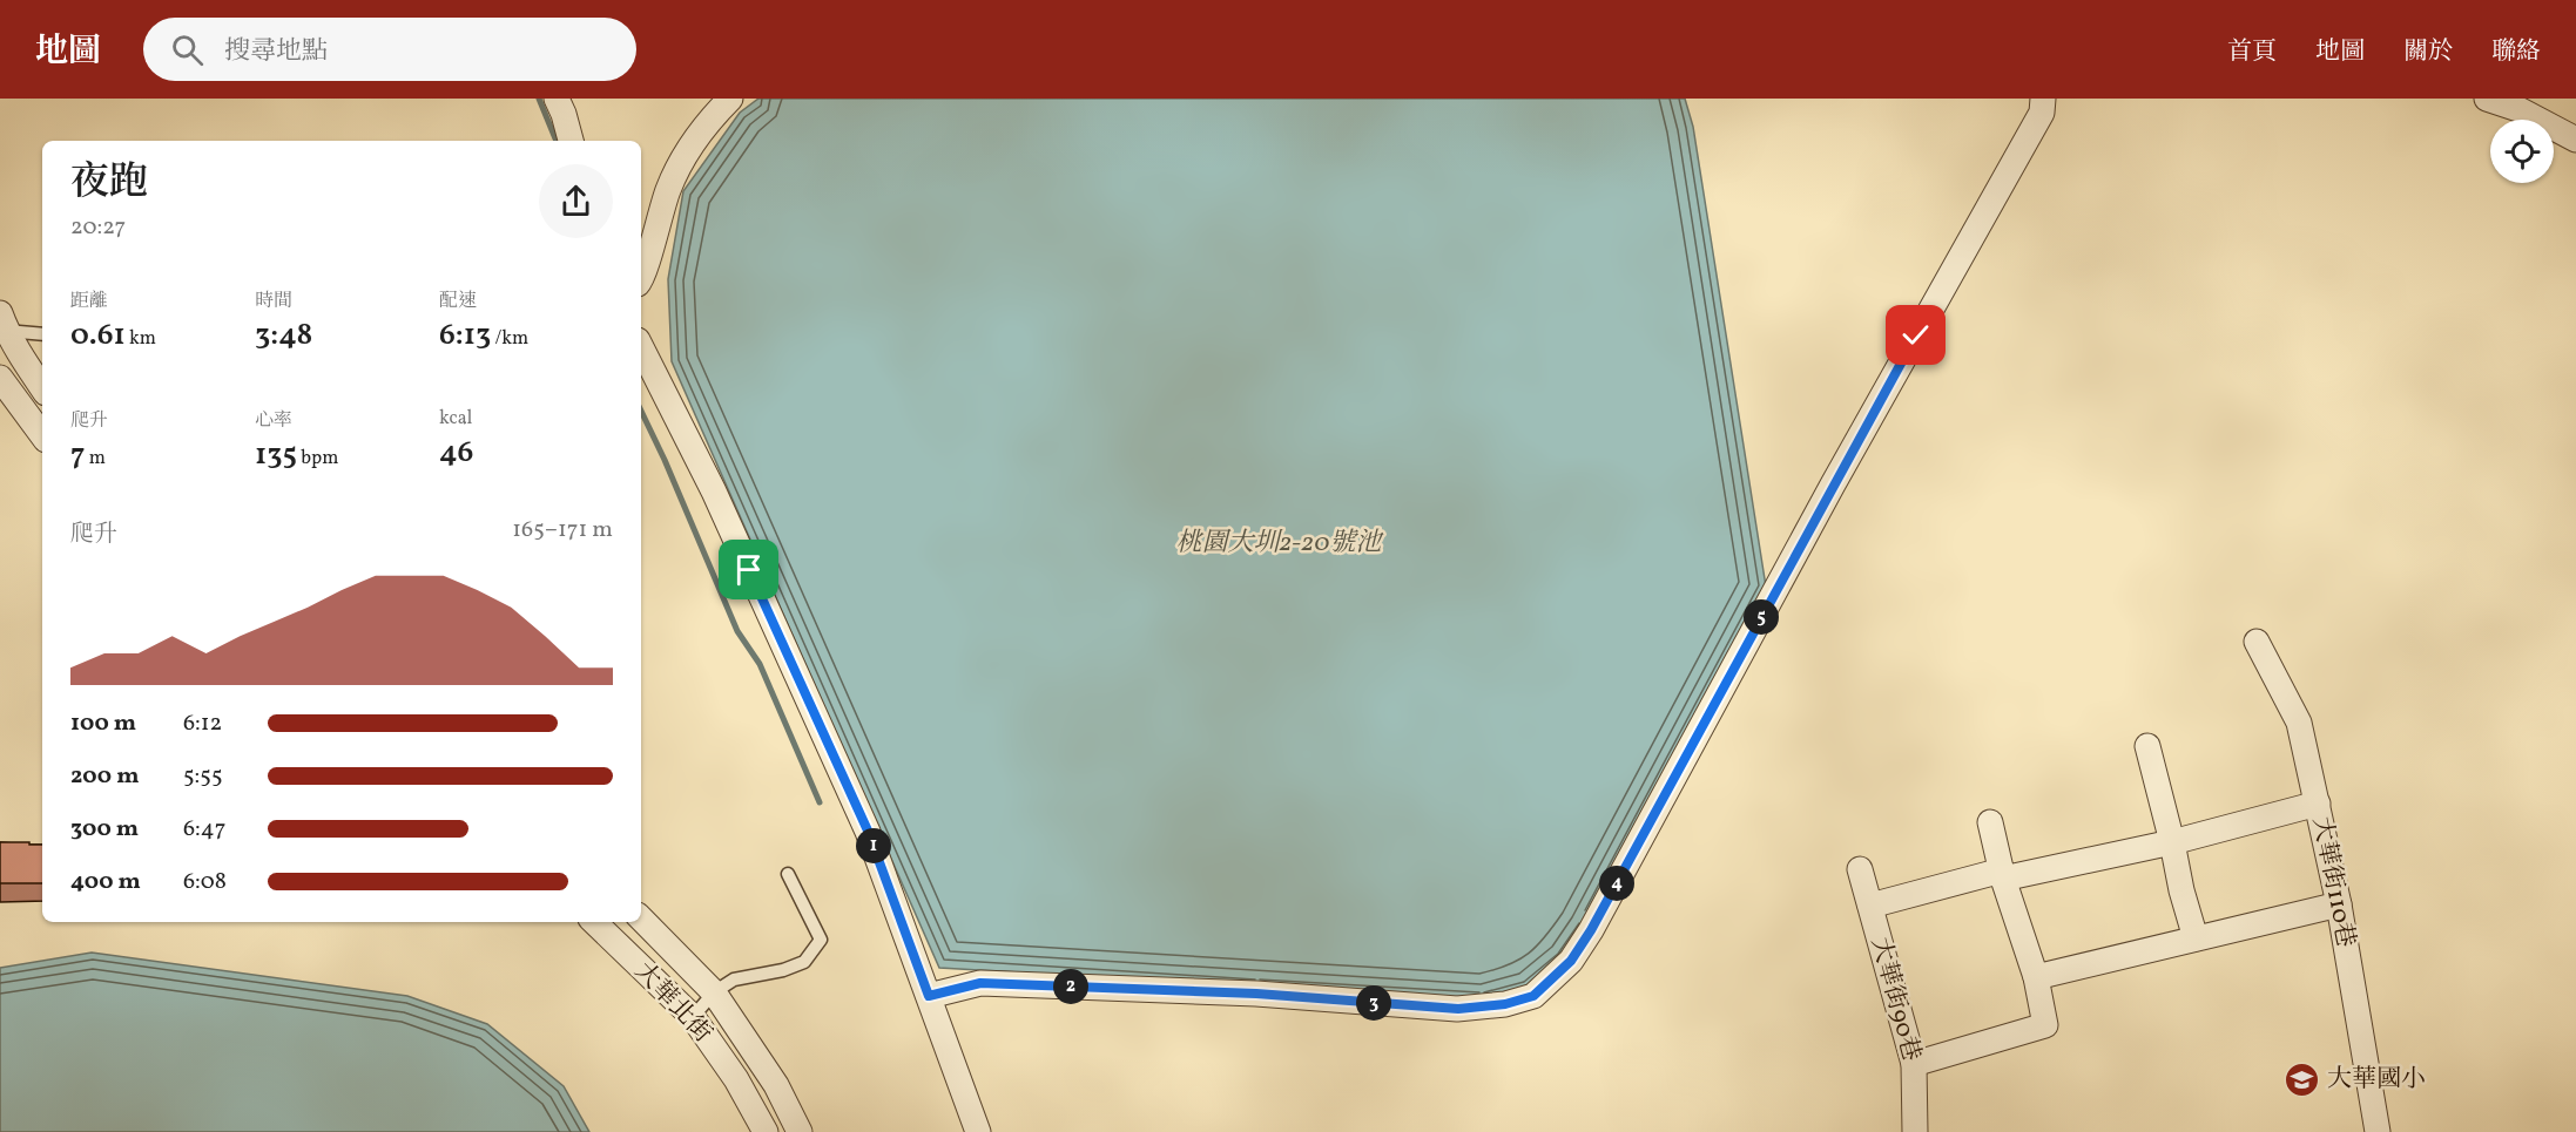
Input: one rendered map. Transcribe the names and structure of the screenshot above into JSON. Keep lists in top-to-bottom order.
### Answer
{
  "streets": {
    "street": ["大華街110巷", "大華街90巷", "大華北街"]
  },
  "water": ["桃園大圳2-20號池"],
  "places": {
    "school or university": ["大華國小"]
  },
  "page": {
    "header": "地圖",
    "search": "搜尋地點",
    "nav": [
      "首頁",
      "地圖",
      "關於",
      "聯絡"
    ],
    "heading": ["夜跑", "20:27"],
    "stats": [
      ["距離", "0.61 km"],
      ["時間", "3:48"],
      ["配速", "6:13 /km"],
      ["爬升", "7 m"],
      ["心率", "135 bpm"],
      ["kcal", "46"]
    ],
    "chart": ["爬升", "165–171 m"],
    "pins": [
      "5",
      "1",
      "4",
      "2",
      "3"
    ],
    "list": [
      {
        "name": "100 m",
        "note": "6:12"
      },
      {
        "name": "200 m",
        "note": "5:55"
      },
      {
        "name": "300 m",
        "note": "6:47"
      },
      {
        "name": "400 m",
        "note": "6:08"
      }
    ]
  }
}
